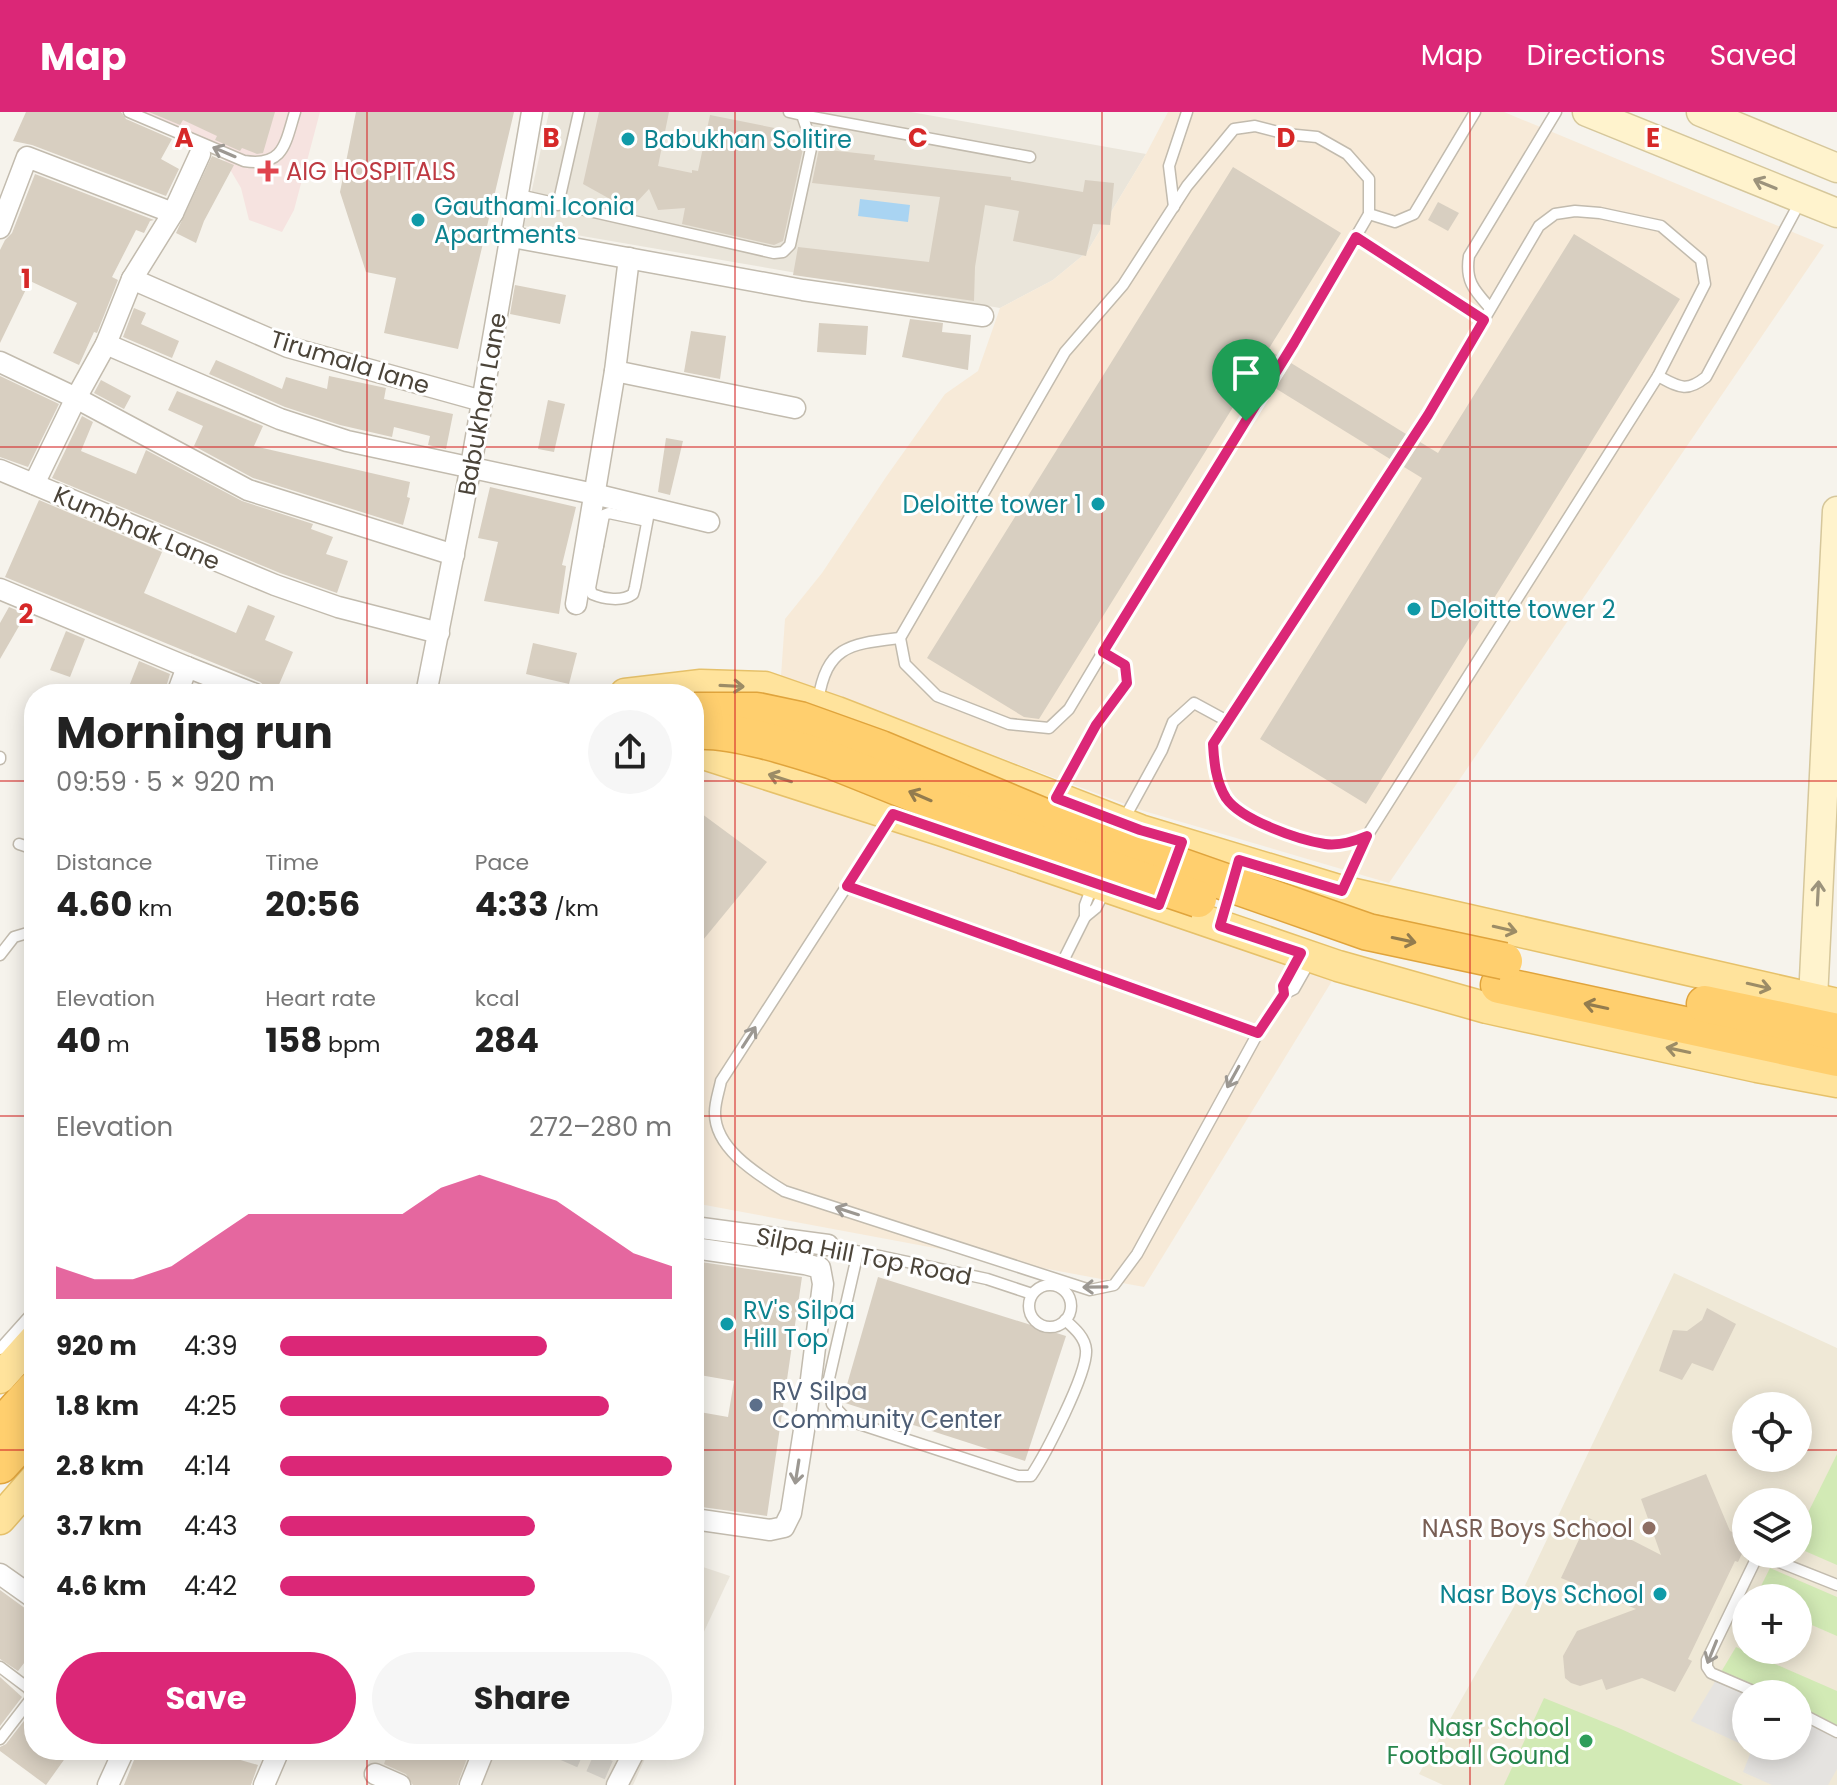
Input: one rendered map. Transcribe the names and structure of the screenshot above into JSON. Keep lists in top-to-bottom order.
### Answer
{
  "streets": {
    "street": [
      "Tirumala lane",
      "Babukhan Lane",
      "Kumbhak Lane",
      "Silpa Hill Top Road"
    ]
  },
  "crossings": [
    ["Tirumala lane", "Babukhan Lane"],
    ["Babukhan Lane", "Kumbhak Lane"]
  ],
  "places": {
    "other": [
      "Babukhan Solitire",
      "Gauthami Iconia Apartments",
      "Deloitte tower 1",
      "Deloitte tower 2",
      "RV's Silpa Hill Top",
      "RV Silpa Community Center",
      "NASR Boys School",
      "Nasr Boys School",
      "Nasr School Football Gound"
    ],
    "health": ["AIG HOSPITALS"]
  },
  "page": {
    "header": "Map",
    "nav": ["Map", "Directions", "Saved"],
    "heading": ["Morning run", "09:59 · 5 × 920 m"],
    "stats": [
      ["Distance", "4.60 km"],
      ["Time", "20:56"],
      ["Pace", "4:33 /km"],
      ["Elevation", "40 m"],
      ["Heart rate", "158 bpm"],
      ["kcal", "284"]
    ],
    "chart": ["Elevation", "272–280 m"],
    "list": [
      {
        "name": "920 m",
        "note": "4:39"
      },
      {
        "name": "1.8 km",
        "note": "4:25"
      },
      {
        "name": "2.8 km",
        "note": "4:14"
      },
      {
        "name": "3.7 km",
        "note": "4:43"
      },
      {
        "name": "4.6 km",
        "note": "4:42"
      }
    ],
    "map_buttons": ["+", "−"],
    "buttons": ["Save", "Share"]
  },
  "grid": {
    "columns": [
      "A",
      "B",
      "C",
      "D",
      "E"
    ],
    "rows": ["1", "2"]
  }
}
